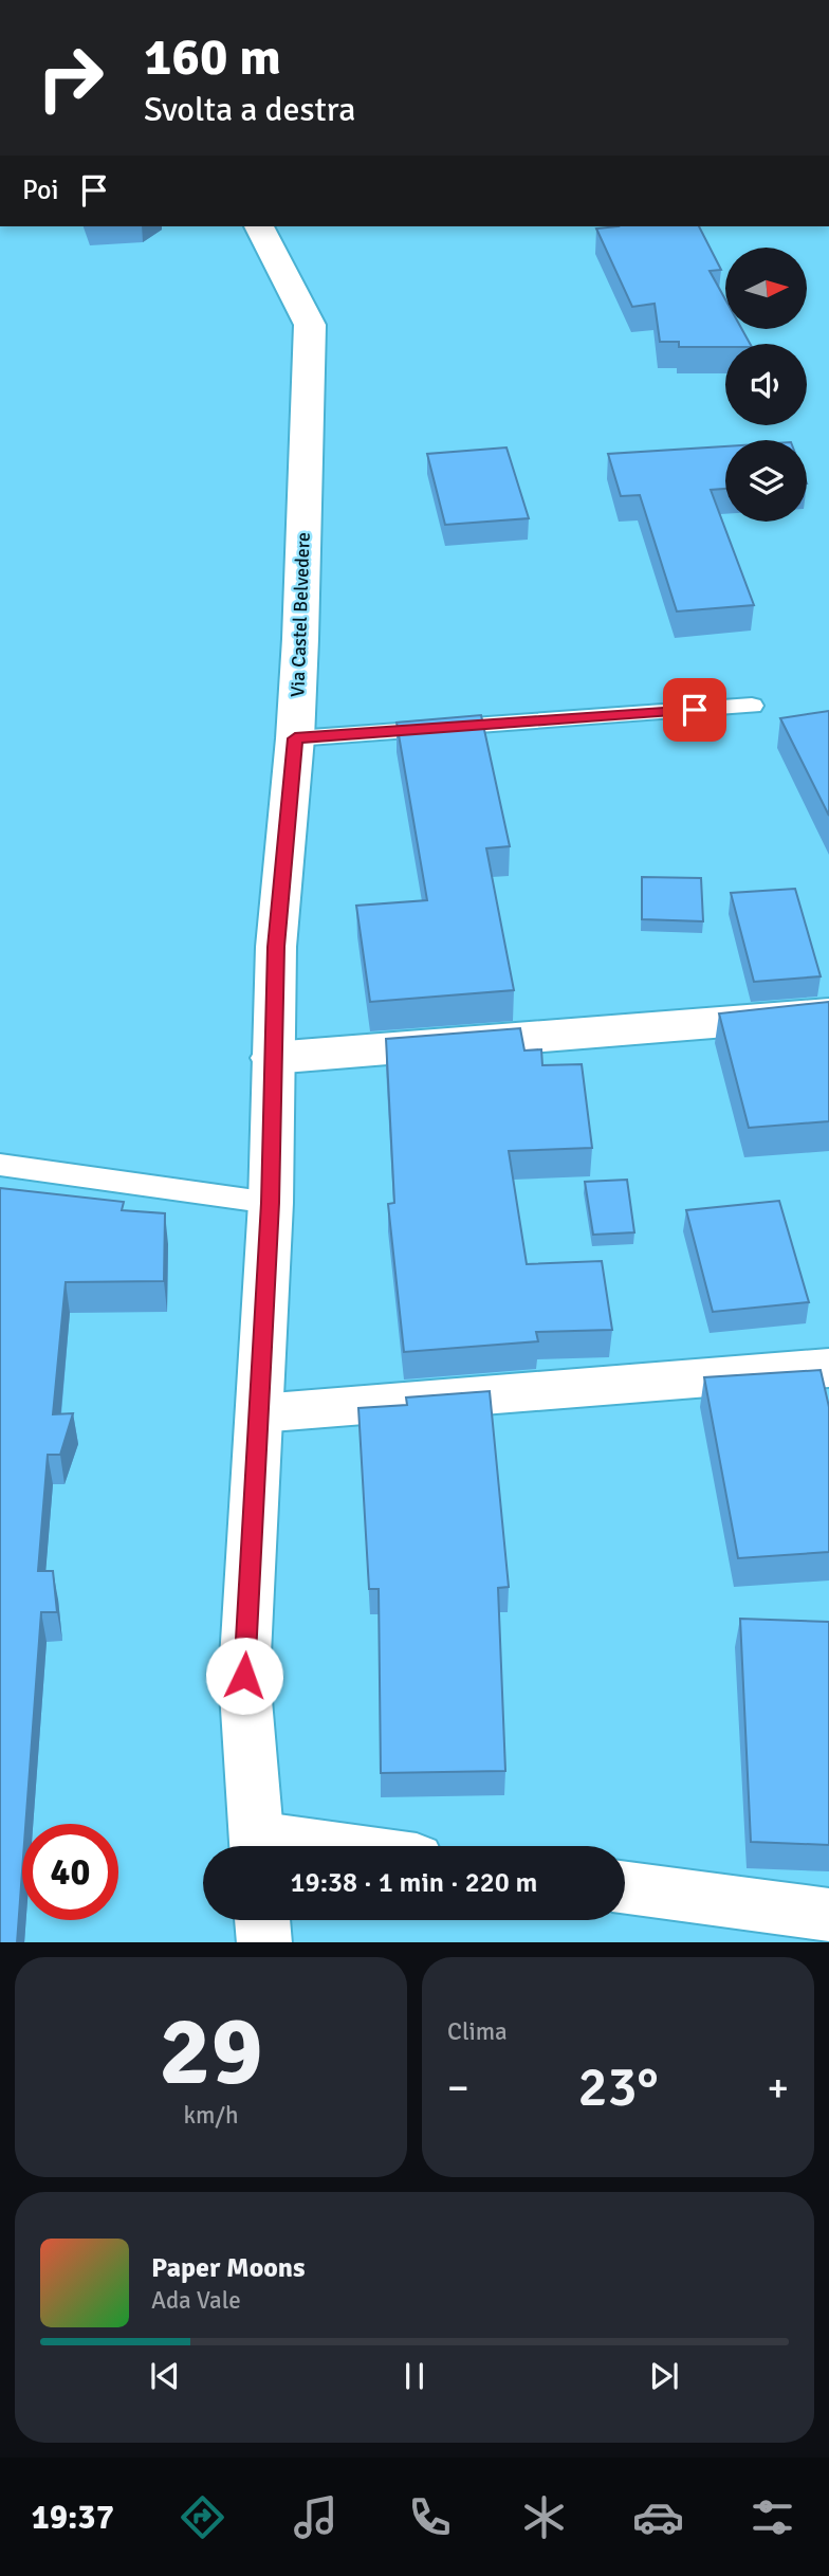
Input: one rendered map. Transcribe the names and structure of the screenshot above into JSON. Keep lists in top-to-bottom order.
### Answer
{
  "streets": {
    "street": ["Via Castel Belvedere"]
  },
  "north": "right",
  "page": {
    "turn": ["160 m", "Svolta a destra"],
    "then": "Poi",
    "limit": "40",
    "trip": "19:38 · 1 min · 220 m",
    "tile": [
      ["29", "km/h"],
      "Clima"
    ],
    "heat": ["−", "23°", "+"],
    "song": ["Paper Moons", "Ada Vale"],
    "tabs": "19:37"
  }
}
